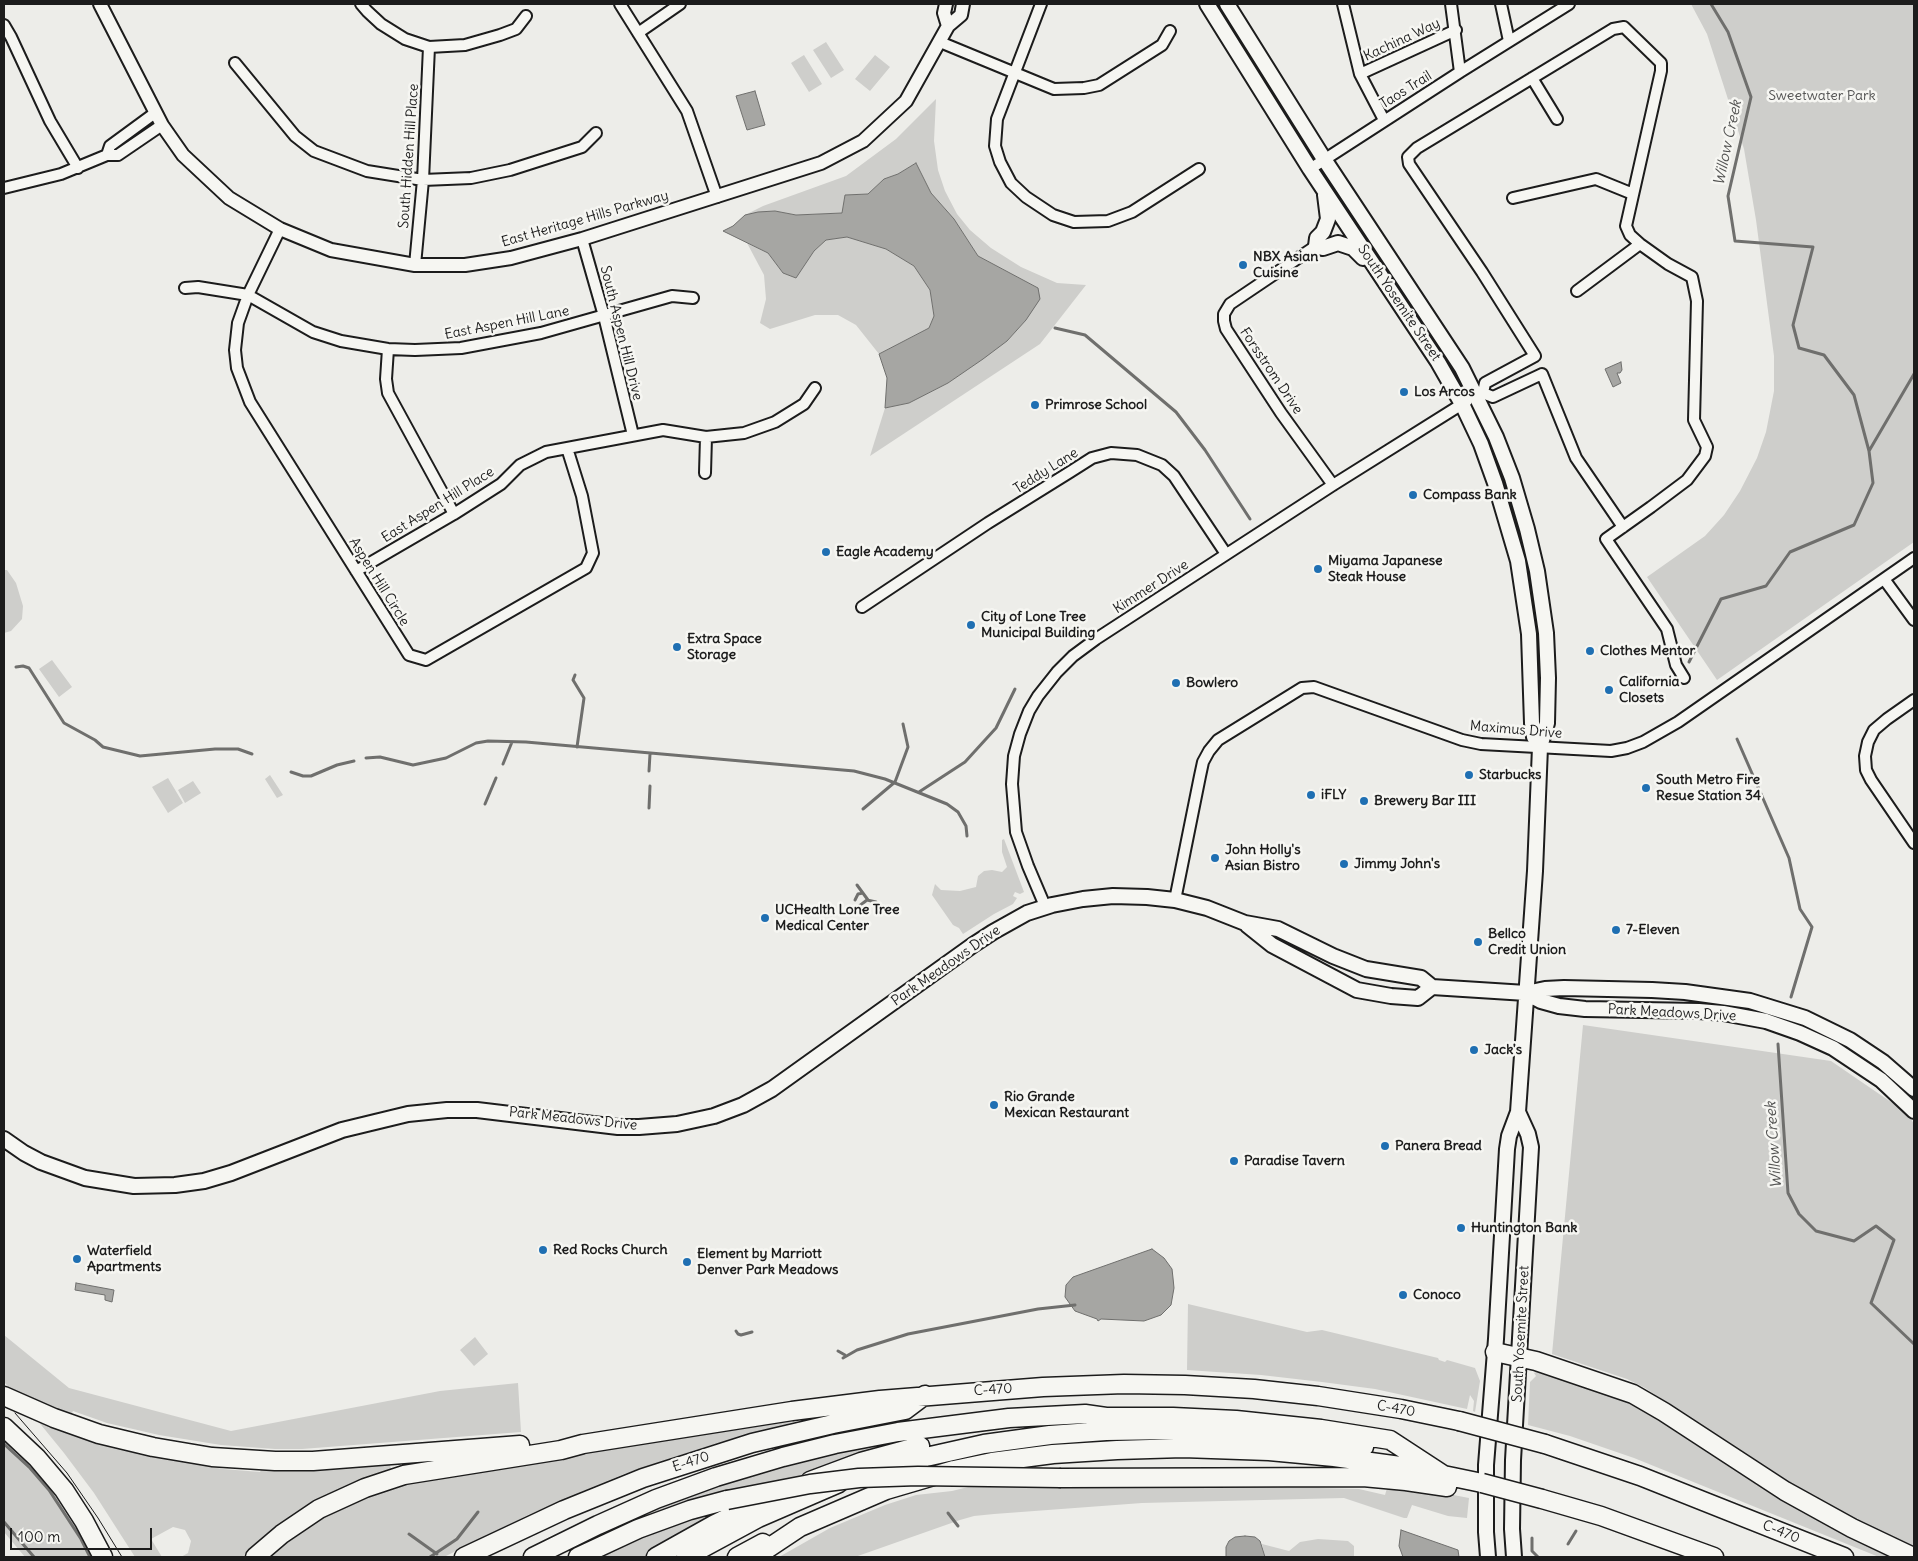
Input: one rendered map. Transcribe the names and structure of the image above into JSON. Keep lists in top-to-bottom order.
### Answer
{
  "streets": {
    "highway": ["C-470", "E-470"],
    "main road": ["South Yosemite Street", "Park Meadows Drive"],
    "street": [
      "Kachina Way",
      "Taos Trail",
      "South Hidden Hill Place",
      "East Heritage Hills Parkway",
      "East Aspen Hill Lane",
      "South Aspen Hill Drive",
      "Forsstrom Drive",
      "Teddy Lane",
      "East Aspen Hill Place",
      "Aspen Hill Circle",
      "Kimmer Drive",
      "Maximus Drive"
    ]
  },
  "crossings": [
    ["Taos Trail", "South Yosemite Street"],
    ["South Hidden Hill Place", "East Heritage Hills Parkway"],
    ["East Heritage Hills Parkway", "South Aspen Hill Drive"],
    ["East Heritage Hills Parkway", "Aspen Hill Circle"],
    ["South Yosemite Street", "Kimmer Drive"],
    ["South Yosemite Street", "Maximus Drive"],
    ["South Yosemite Street", "Park Meadows Drive"],
    ["East Aspen Hill Lane", "South Aspen Hill Drive"],
    ["East Aspen Hill Lane", "Aspen Hill Circle"],
    ["South Aspen Hill Drive", "East Aspen Hill Place"],
    ["Forsstrom Drive", "Kimmer Drive"],
    ["Teddy Lane", "Kimmer Drive"],
    ["East Aspen Hill Place", "Aspen Hill Circle"],
    ["Kimmer Drive", "Park Meadows Drive"],
    ["Maximus Drive", "Park Meadows Drive"],
    ["C-470", "E-470"]
  ],
  "water": ["Willow Creek"],
  "parks": ["Sweetwater Park"],
  "places": [
    "NBX Asian Cuisine",
    "Los Arcos",
    "Primrose School",
    "Compass Bank",
    "Eagle Academy",
    "Miyama Japanese Steak House",
    "City of Lone Tree Municipal Building",
    "Extra Space Storage",
    "Clothes Mentor",
    "Bowlero",
    "California Closets",
    "Starbucks",
    "South Metro Fire Resue Station 34",
    "iFLY",
    "Brewery Bar III",
    "John Holly's Asian Bistro",
    "Jimmy John's",
    "UCHealth Lone Tree Medical Center",
    "7-Eleven",
    "Bellco Credit Union",
    "Jack's",
    "Rio Grande Mexican Restaurant",
    "Panera Bread",
    "Paradise Tavern",
    "Huntington Bank",
    "Red Rocks Church",
    "Waterfield Apartments",
    "Element by Marriott Denver Park Meadows",
    "Conoco"
  ],
  "scale_bar": "100 m"
}
